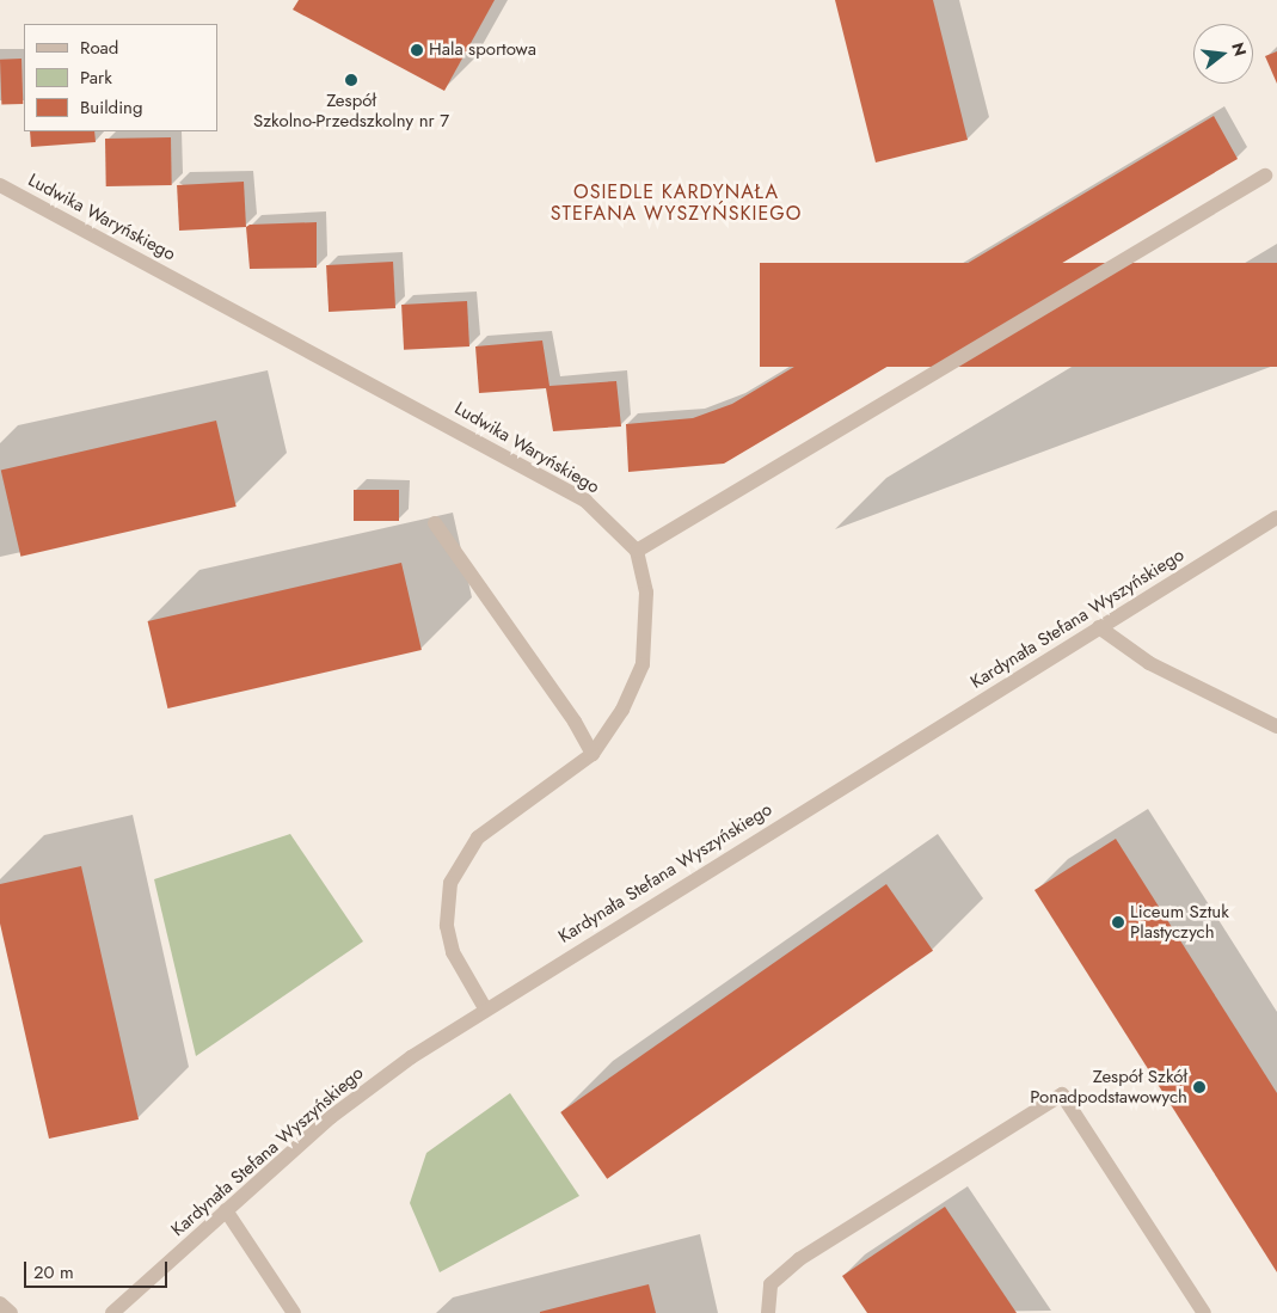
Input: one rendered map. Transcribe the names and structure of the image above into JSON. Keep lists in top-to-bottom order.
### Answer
{
  "streets": {
    "street": ["Ludwika Waryńskiego", "Kardynała Stefana Wyszyńskiego"]
  },
  "districts": ["OSIEDLE KARDYNAŁA STEFANA WYSZYŃSKIEGO"],
  "places": [
    "Hala sportowa",
    "Zespół Szkolno-Przedszkolny nr 7",
    "Liceum Sztuk Plastyczych",
    "Zespół Szkół Ponadpodstawowych"
  ],
  "legend": ["Road", "Park", "Building"],
  "scale_bar": "20 m",
  "north": "right"
}
